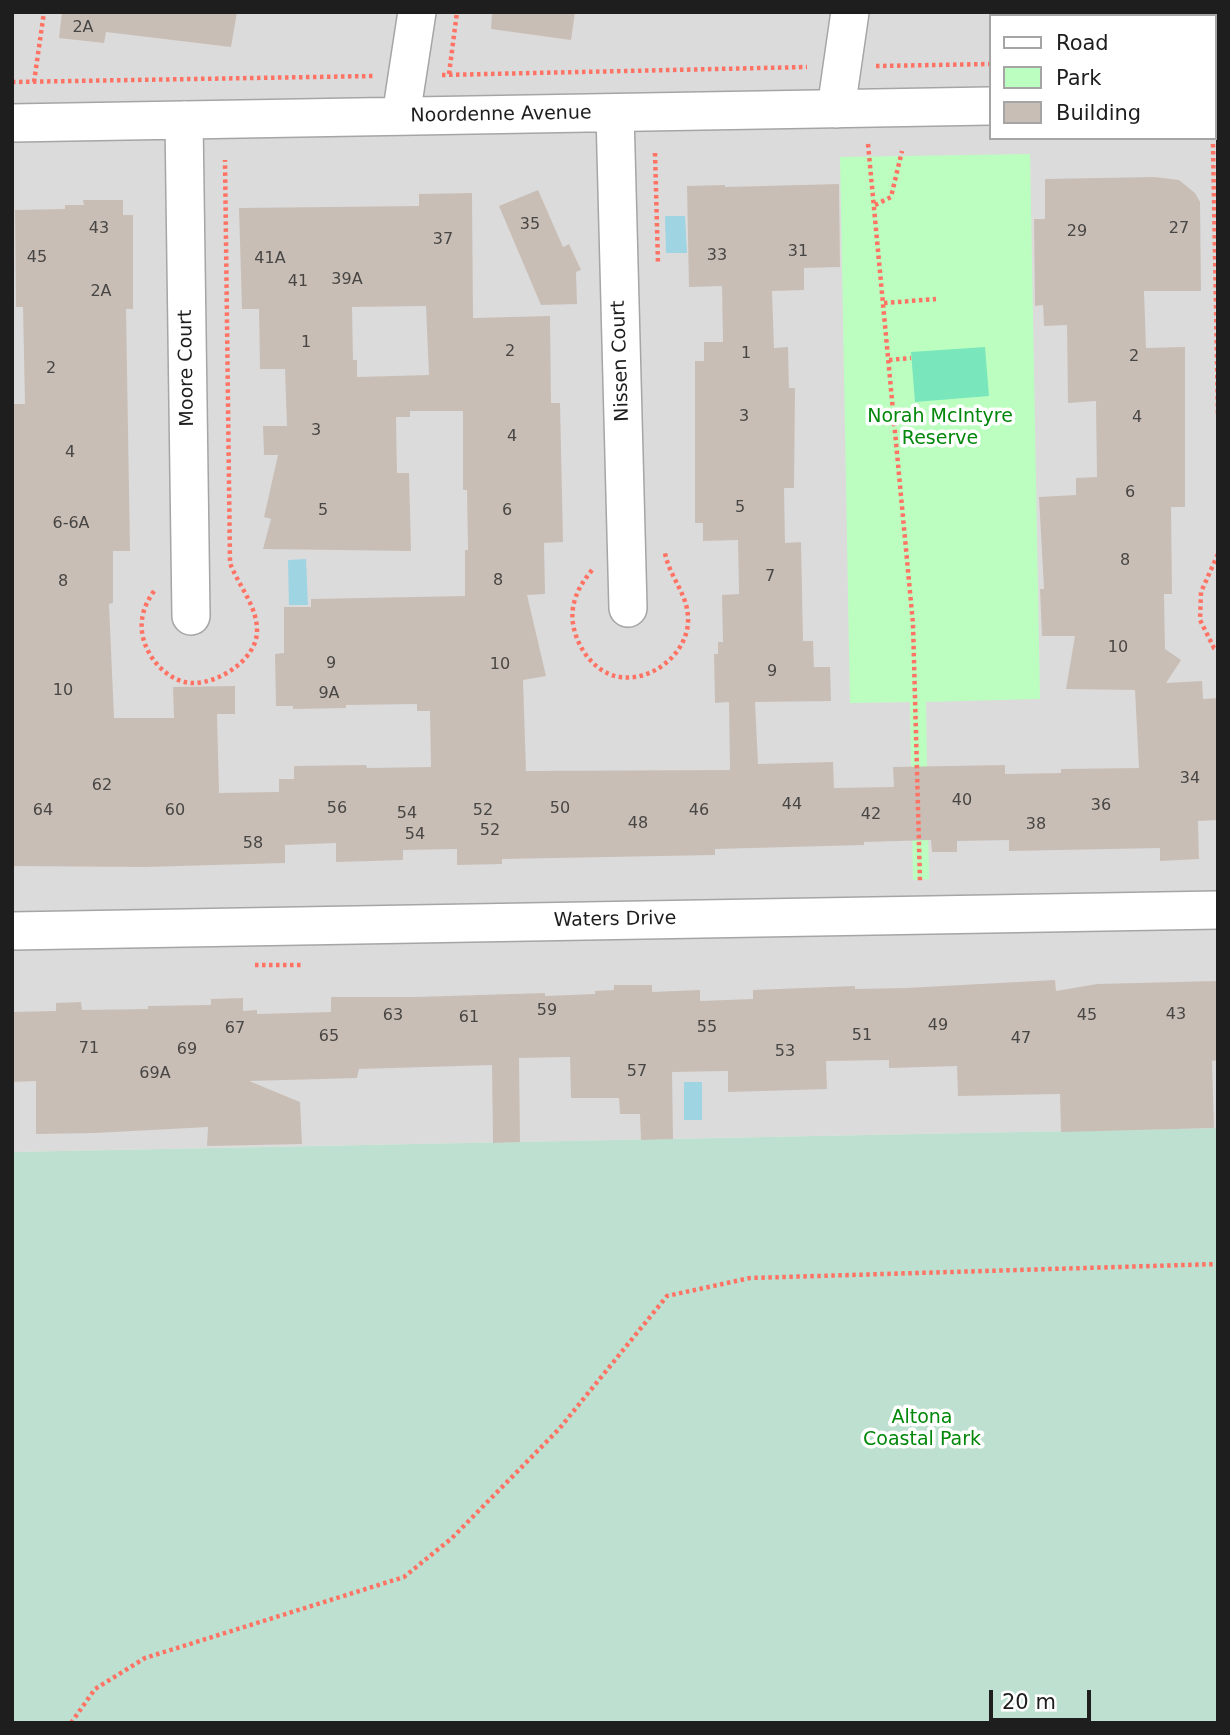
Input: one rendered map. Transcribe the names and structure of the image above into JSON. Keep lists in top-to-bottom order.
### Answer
{
  "streets": {
    "street": [
      "Noordenne Avenue",
      "Nissen Court",
      "Moore Court",
      "Waters Drive"
    ]
  },
  "crossings": [
    ["Noordenne Avenue", "Nissen Court"],
    ["Noordenne Avenue", "Moore Court"]
  ],
  "parks": ["Norah McIntyre Reserve", "Altona Coastal Park"],
  "house_numbers": [
    "2A",
    "35",
    "43",
    "27",
    "29",
    "37",
    "31",
    "33",
    "45",
    "41A",
    "39A",
    "41",
    "2A",
    "1",
    "2",
    "1",
    "2",
    "2",
    "3",
    "4",
    "3",
    "4",
    "4",
    "6",
    "5",
    "5",
    "6",
    "6-6A",
    "8",
    "7",
    "8",
    "8",
    "10",
    "9",
    "10",
    "9",
    "10",
    "9A",
    "34",
    "62",
    "40",
    "44",
    "36",
    "56",
    "50",
    "64",
    "60",
    "52",
    "46",
    "54",
    "42",
    "48",
    "38",
    "52",
    "54",
    "58",
    "59",
    "43",
    "63",
    "45",
    "61",
    "49",
    "55",
    "67",
    "51",
    "65",
    "47",
    "71",
    "69",
    "53",
    "57",
    "69A"
  ],
  "legend": ["Road", "Park", "Building"],
  "scale_bar": "20 m"
}
